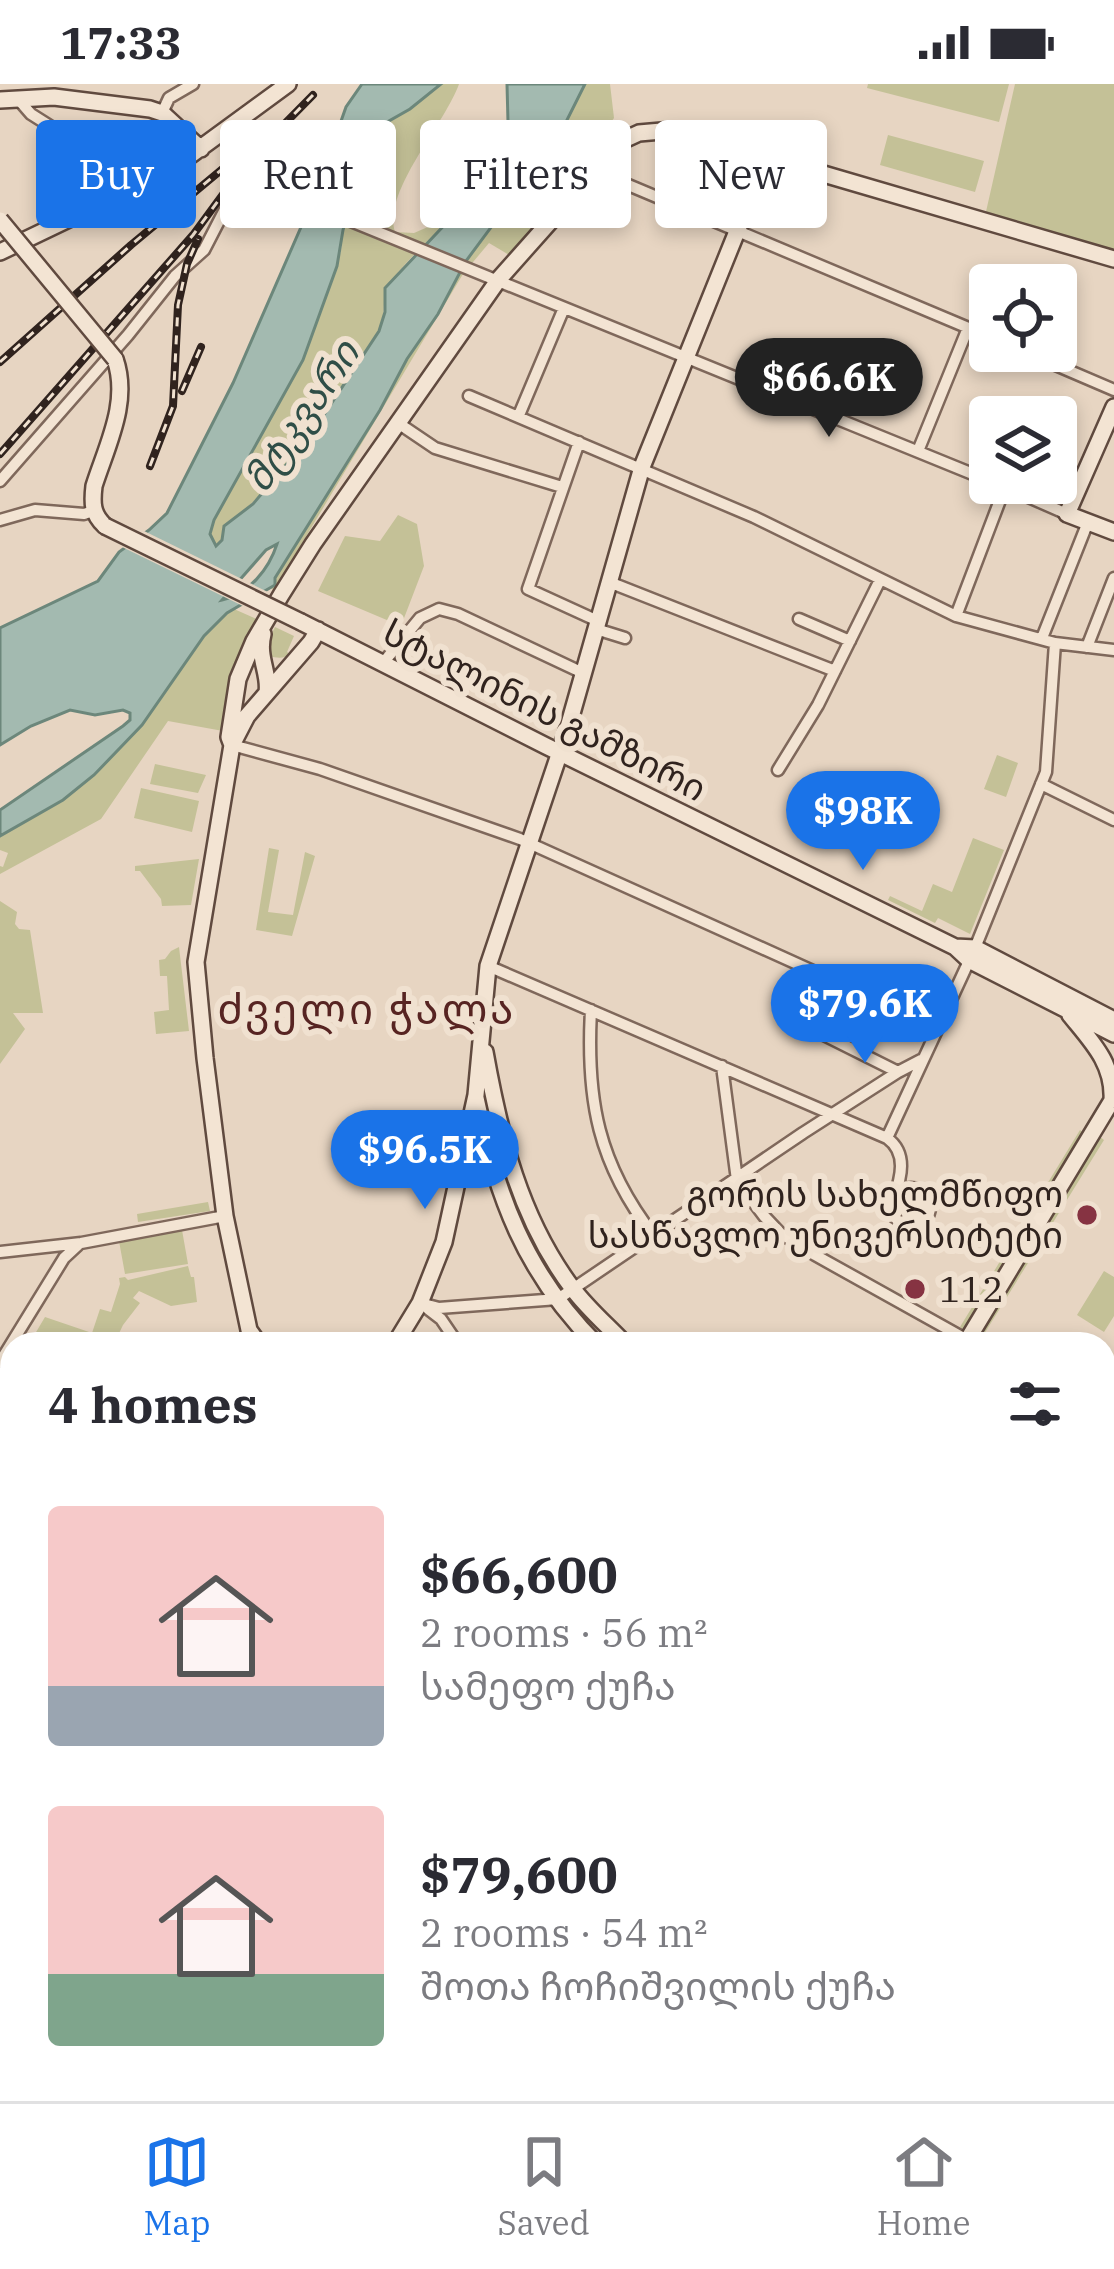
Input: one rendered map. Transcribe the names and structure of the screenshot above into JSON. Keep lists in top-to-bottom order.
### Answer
{
  "streets": {
    "street": ["სტალინის გამზირი"]
  },
  "districts": ["ძველი ჭალა"],
  "water": ["მტკვარი"],
  "places": ["გორის სახელმწიფო სასწავლო უნივერსიტეტი", "112"],
  "page": {
    "status": "17:33",
    "chip": [
      "Buy",
      "Rent",
      "Filters",
      "New"
    ],
    "price": [
      "$66.6K",
      "$98K",
      "$79.6K",
      "$96.5K"
    ],
    "heading": "4 homes",
    "list": [
      {
        "name": "$66,600",
        "note": "2 rooms · 56 m² · სამეფო ქუჩა"
      },
      {
        "name": "$79,600",
        "note": "2 rooms · 54 m² · შოთა ჩოჩიშვილის ქუჩა"
      }
    ],
    "tabs": ["Map", "Saved", "Home"]
  }
}
